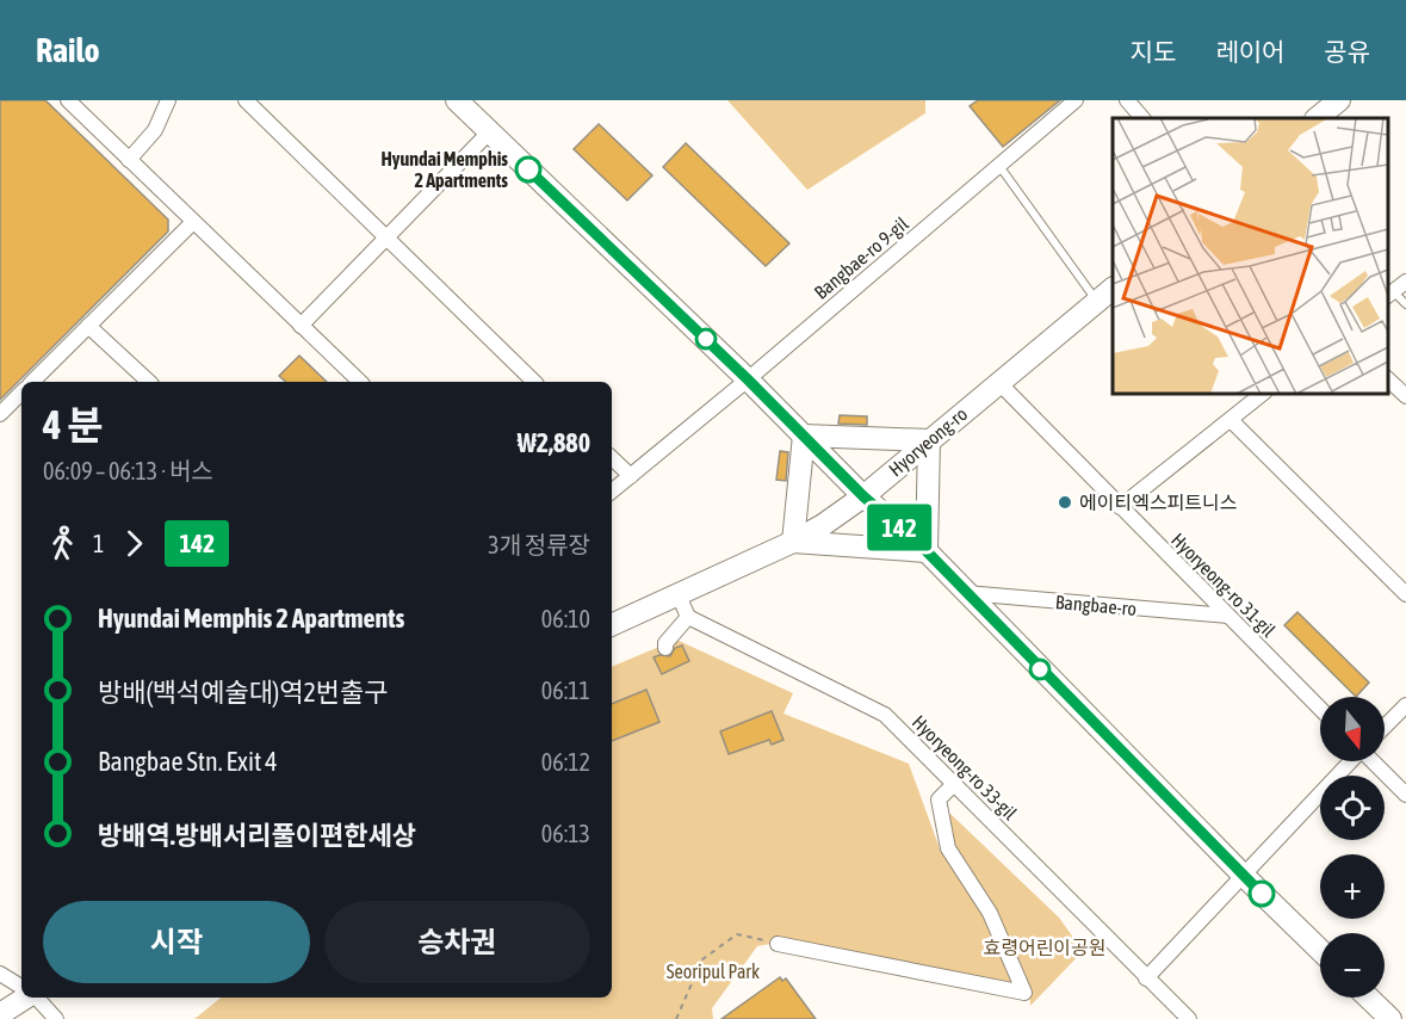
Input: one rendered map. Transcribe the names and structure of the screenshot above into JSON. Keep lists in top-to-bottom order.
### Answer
{
  "streets": {
    "main road": ["Hyoryeong-ro"],
    "street": [
      "Bangbae-ro 9-gil",
      "Hyoryeong-ro 31-gil",
      "Bangbae-ro",
      "Hyoryeong-ro 33-gil"
    ]
  },
  "crossings": [
    ["Hyoryeong-ro", "Hyoryeong-ro 31-gil"],
    ["Hyoryeong-ro 31-gil", "Bangbae-ro"]
  ],
  "parks": ["효령어린이공원", "Seoripul Park"],
  "places": ["Hyundai Memphis 2 Apartments", "에이티엑스피트니스"],
  "lines": ["bus line 142"],
  "north": "bottom",
  "page": {
    "header": "Railo",
    "nav": ["지도", "레이어", "공유"],
    "on_map": "142",
    "heading": ["4 분", "06:09 – 06:13 · 버스", "₩2,880"],
    "legs": ["1", "142", "3개 정류장"],
    "list": [
      {
        "name": "Hyundai Memphis 2 Apartments",
        "value": "06:10"
      },
      {
        "name": "방배(백석예술대)역2번출구",
        "value": "06:11"
      },
      {
        "name": "Bangbae Stn. Exit 4",
        "value": "06:12"
      },
      {
        "name": "방배역.방배서리풀이편한세상",
        "value": "06:13"
      }
    ],
    "map_buttons": ["+", "−"],
    "buttons": ["시작", "승차권"]
  }
}
